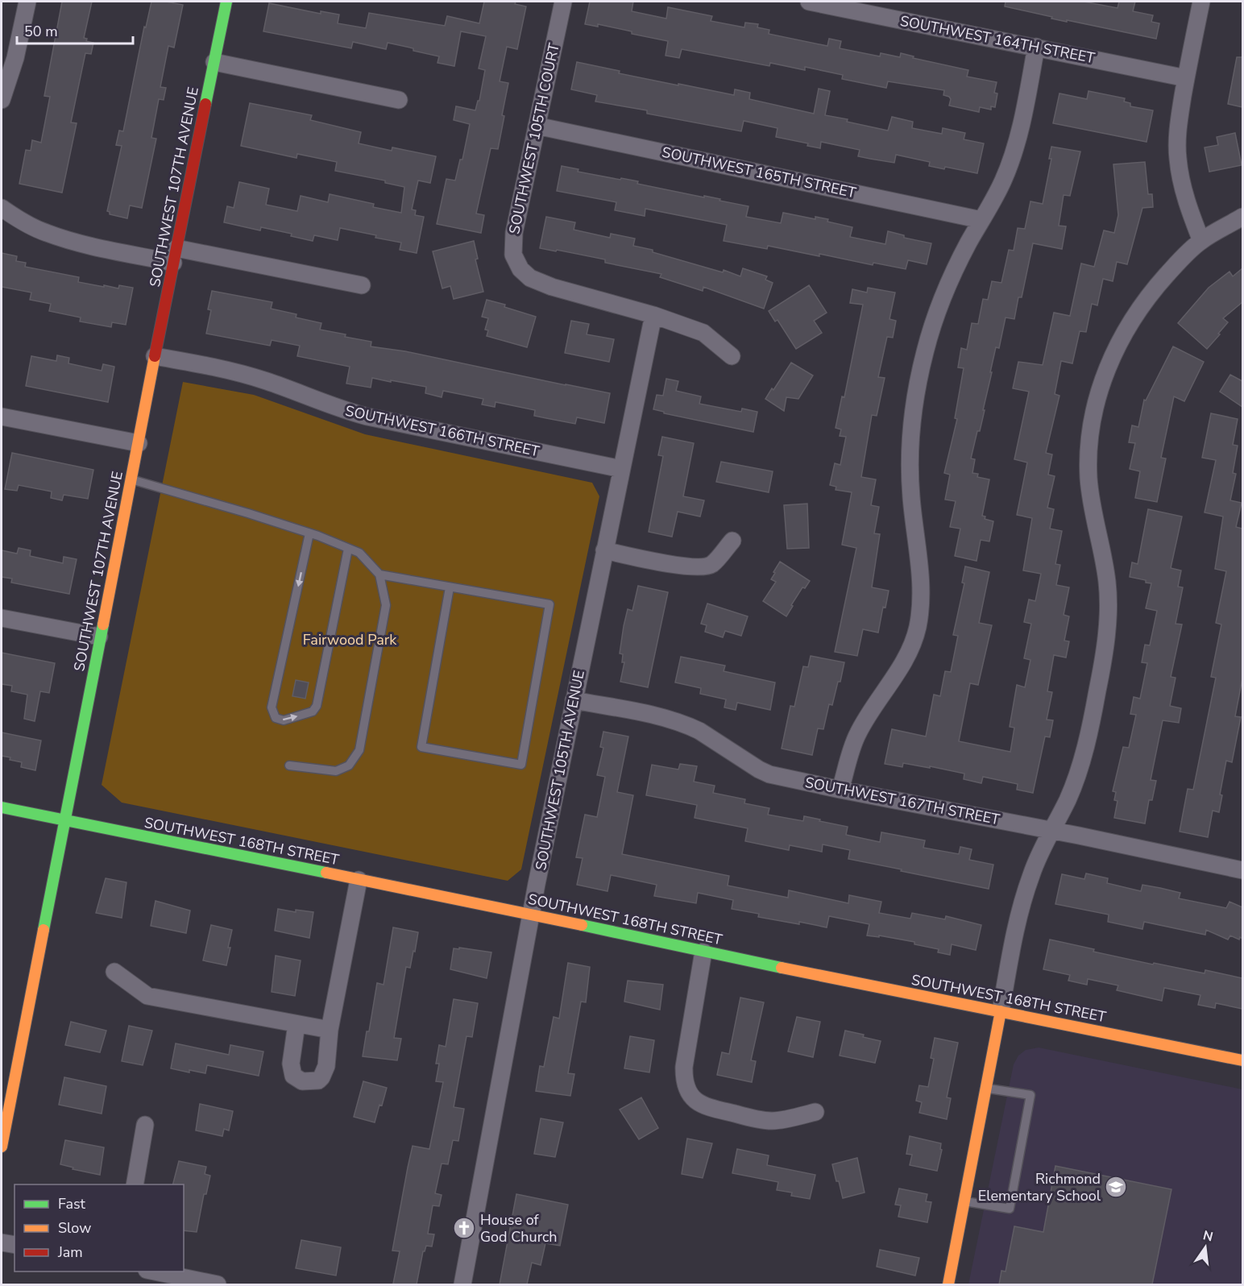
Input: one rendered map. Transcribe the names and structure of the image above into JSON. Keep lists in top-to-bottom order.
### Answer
{
  "streets": {
    "street": [
      "SOUTHWEST 164TH STREET",
      "SOUTHWEST 105TH COURT",
      "SOUTHWEST 165TH STREET",
      "SOUTHWEST 107TH AVENUE",
      "SOUTHWEST 166TH STREET",
      "SOUTHWEST 105TH AVENUE",
      "SOUTHWEST 167TH STREET",
      "SOUTHWEST 168TH STREET"
    ]
  },
  "crossings": [
    ["SOUTHWEST 105TH COURT", "SOUTHWEST 165TH STREET"],
    ["SOUTHWEST 105TH COURT", "SOUTHWEST 105TH AVENUE"],
    ["SOUTHWEST 107TH AVENUE", "SOUTHWEST 166TH STREET"],
    ["SOUTHWEST 107TH AVENUE", "SOUTHWEST 168TH STREET"],
    ["SOUTHWEST 166TH STREET", "SOUTHWEST 105TH AVENUE"],
    ["SOUTHWEST 105TH AVENUE", "SOUTHWEST 167TH STREET"],
    ["SOUTHWEST 105TH AVENUE", "SOUTHWEST 168TH STREET"]
  ],
  "parks": ["Fairwood Park"],
  "places": {
    "school or university": ["Richmond Elementary School"],
    "church": ["House of God Church"]
  },
  "legend": ["Fast", "Slow", "Jam"],
  "scale_bar": "50 m",
  "north": "top"
}
